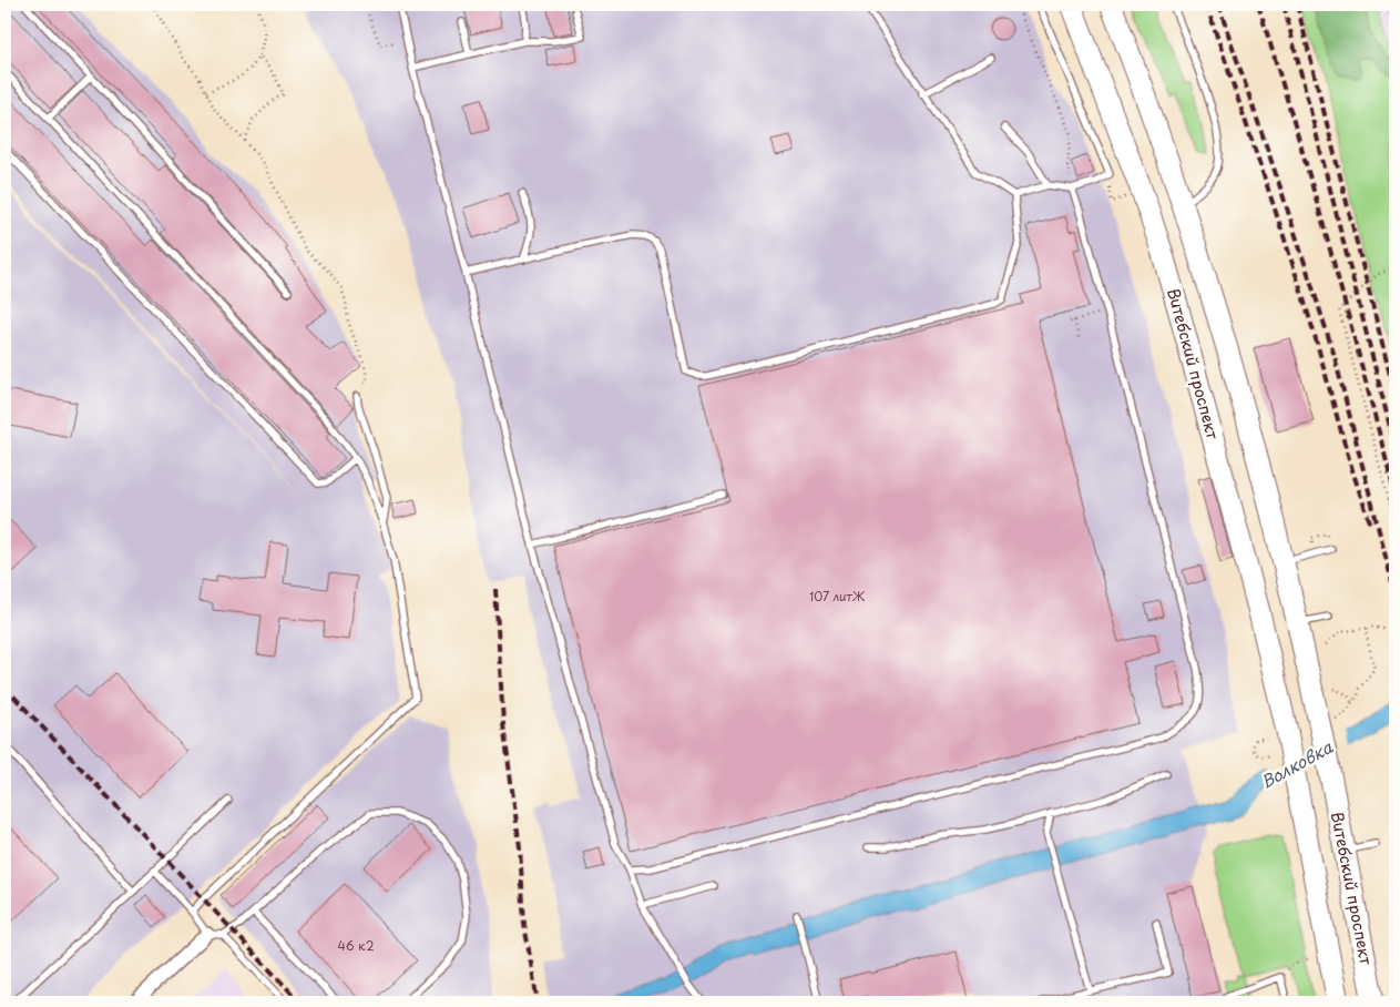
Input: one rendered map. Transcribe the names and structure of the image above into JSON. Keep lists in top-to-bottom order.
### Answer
{
  "streets": {
    "main road": ["Витебский проспект"]
  },
  "water": ["Волковка"],
  "house_numbers": ["107 литЖ", "46 к2"]
}
